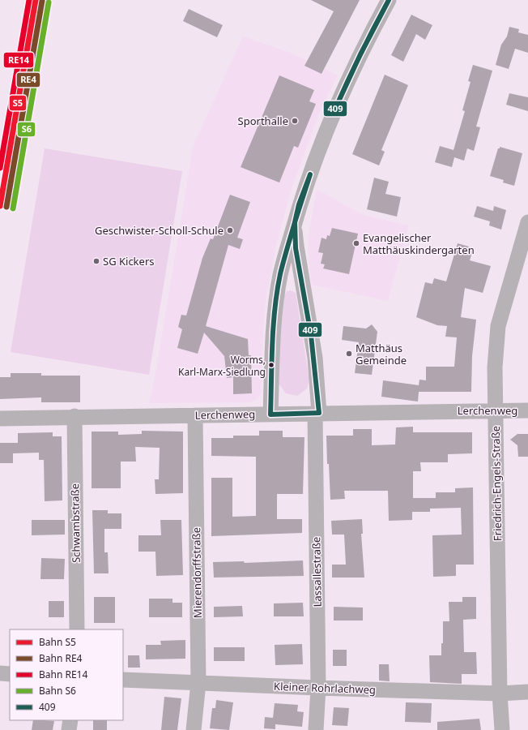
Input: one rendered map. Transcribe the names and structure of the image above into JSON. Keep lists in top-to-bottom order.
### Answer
{
  "streets": {
    "street": [
      "Lerchenweg",
      "Friedrich-Engels-Straße",
      "Schwambstraße",
      "Lassallestraße",
      "Mierendorffstraße",
      "Kleiner Rohrlachweg"
    ]
  },
  "crossings": [
    ["Lerchenweg", "Friedrich-Engels-Straße"],
    ["Lerchenweg", "Schwambstraße"],
    ["Lerchenweg", "Lassallestraße"],
    ["Lerchenweg", "Mierendorffstraße"],
    ["Friedrich-Engels-Straße", "Kleiner Rohrlachweg"],
    ["Lassallestraße", "Kleiner Rohrlachweg"],
    ["Mierendorffstraße", "Kleiner Rohrlachweg"]
  ],
  "places": [
    "Sporthalle",
    "Geschwister-Scholl-Schule",
    "Evangelischer Matthäuskindergarten",
    "SG Kickers",
    "Matthäus Gemeinde",
    "Worms, Karl-Marx-Siedlung"
  ],
  "lines": [
    "rail line S5",
    "rail line RE14",
    "transit line 409",
    "rail line RE4",
    "rail line S6"
  ],
  "legend": [
    "Bahn S5",
    "Bahn RE4",
    "Bahn RE14",
    "Bahn S6",
    "409"
  ]
}
